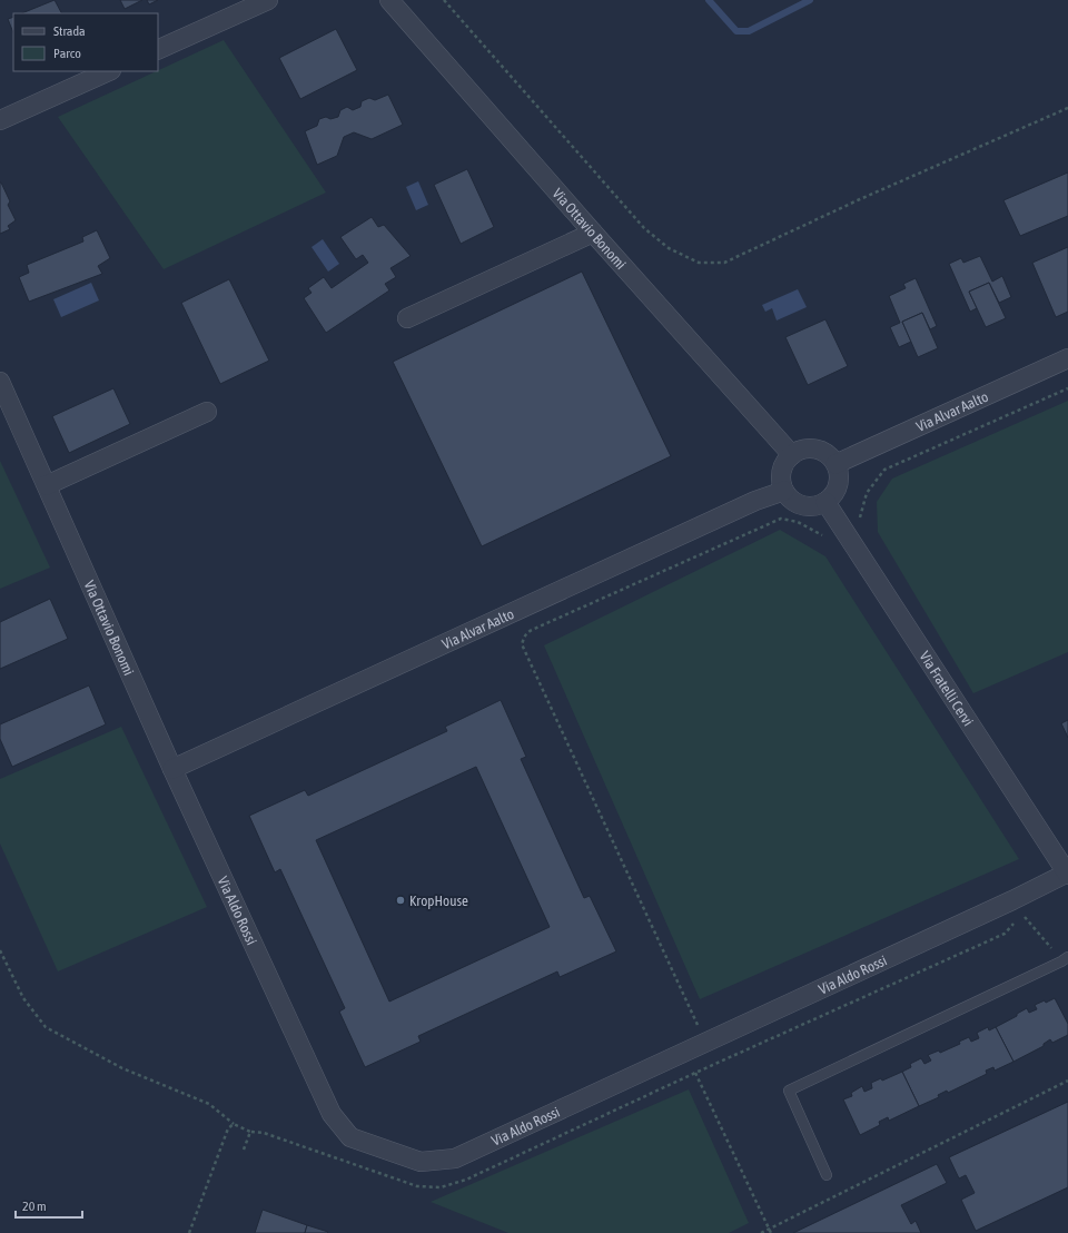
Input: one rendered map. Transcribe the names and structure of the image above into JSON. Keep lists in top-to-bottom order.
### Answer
{
  "streets": {
    "street": [
      "Via Ottavio Bonomi",
      "Via Alvar Aalto",
      "Via Fratelli Cervi",
      "Via Aldo Rossi"
    ]
  },
  "crossings": [
    ["Via Ottavio Bonomi", "Via Alvar Aalto"],
    ["Via Ottavio Bonomi", "Via Fratelli Cervi"],
    ["Via Ottavio Bonomi", "Via Aldo Rossi"],
    ["Via Alvar Aalto", "Via Fratelli Cervi"],
    ["Via Alvar Aalto", "Via Aldo Rossi"],
    ["Via Fratelli Cervi", "Via Aldo Rossi"]
  ],
  "places": ["KropHouse"],
  "legend": ["Strada", "Parco"],
  "scale_bar": "20 m"
}
